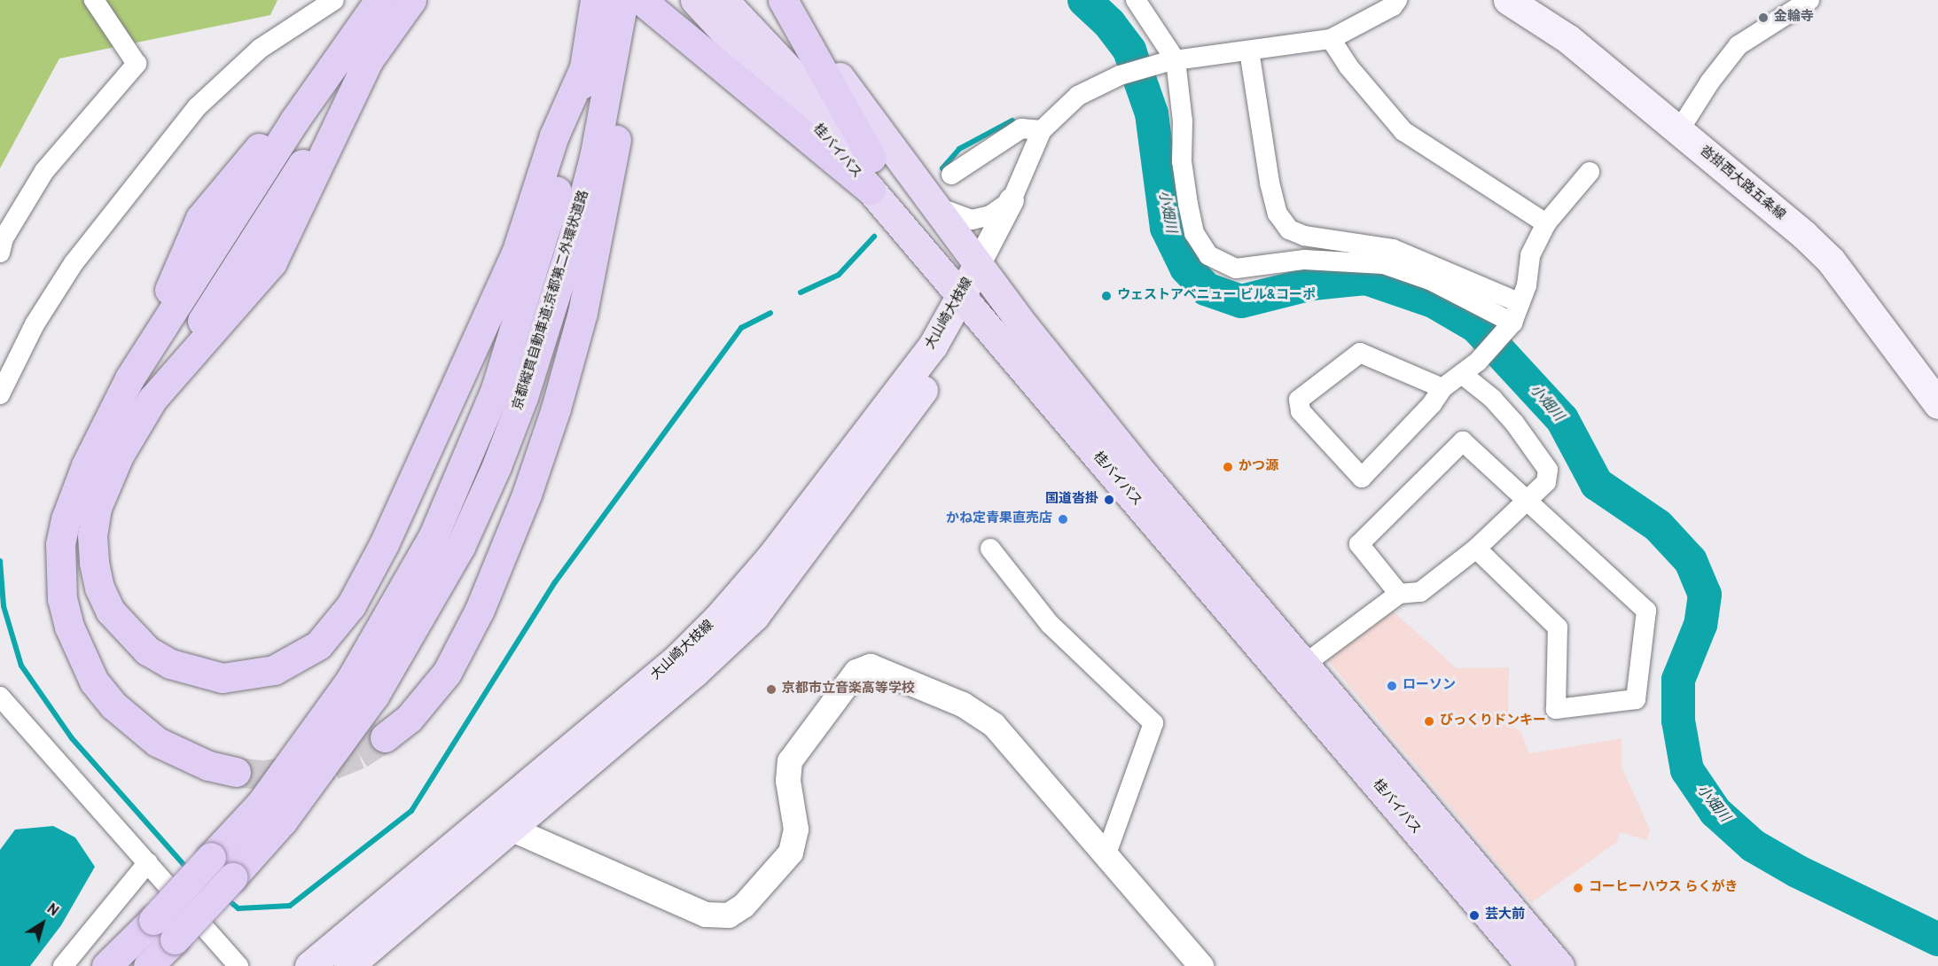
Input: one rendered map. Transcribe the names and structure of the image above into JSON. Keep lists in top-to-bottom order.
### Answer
{
  "streets": {
    "highway": ["桂バイパス", "京都縦貫自動車道;京都第二外環状道路"],
    "main road": ["沓掛西大路五条線", "大山崎大枝線"]
  },
  "crossings": [
    ["桂バイパス", "大山崎大枝線"]
  ],
  "water": ["小畑川"],
  "places": [
    "金輪寺",
    "ウェストアベニュー ビル&コーポ",
    "かつ源",
    "国道沓掛",
    "かね定青果直売店",
    "ローソン",
    "京都市立音楽高等学校",
    "びっくりドンキー",
    "コーヒーハウス らくがき",
    "芸大前"
  ],
  "north": "top right"
}
